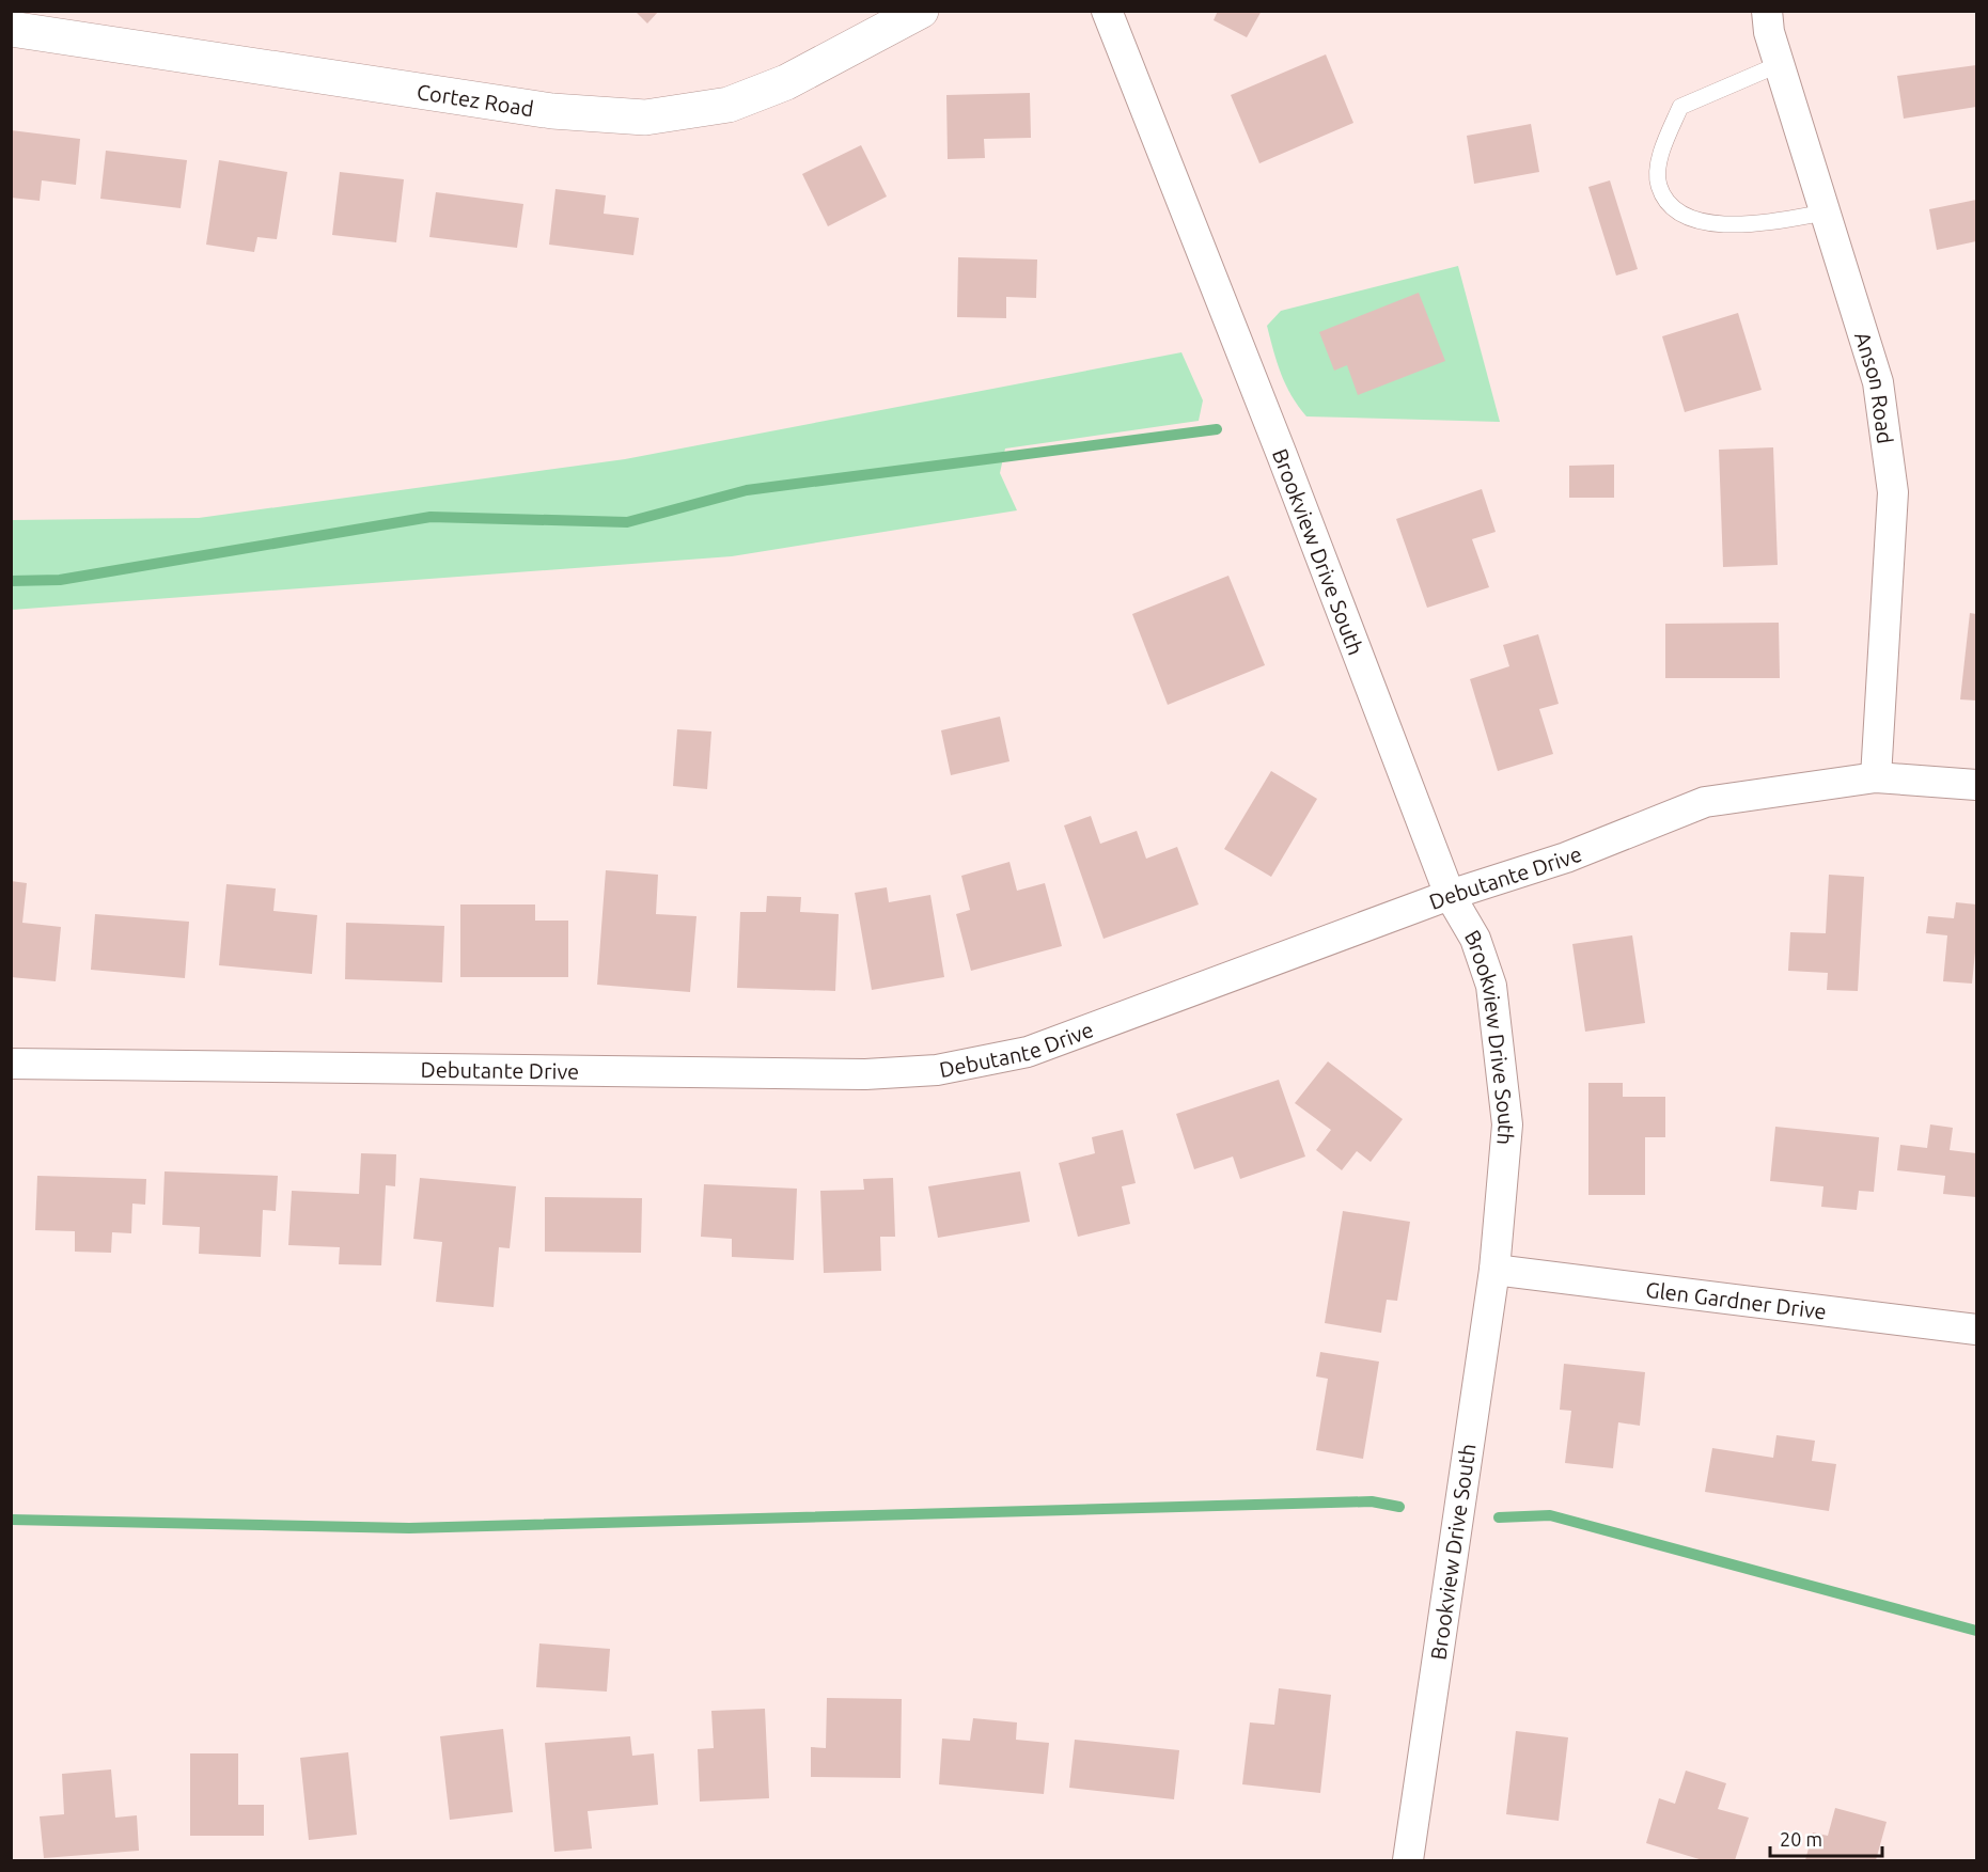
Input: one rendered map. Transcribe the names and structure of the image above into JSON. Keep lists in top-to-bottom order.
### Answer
{
  "streets": {
    "street": [
      "Cortez Road",
      "Anson Road",
      "Brookview Drive South",
      "Debutante Drive",
      "Glen Gardner Drive"
    ]
  },
  "crossings": [
    ["Anson Road", "Debutante Drive"],
    ["Brookview Drive South", "Debutante Drive"],
    ["Brookview Drive South", "Glen Gardner Drive"]
  ],
  "scale_bar": "20 m"
}
